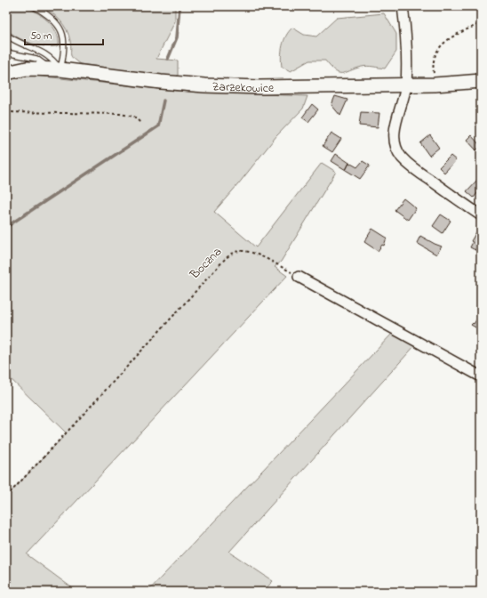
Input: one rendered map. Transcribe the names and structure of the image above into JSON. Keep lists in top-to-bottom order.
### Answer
{
  "streets": {
    "street": ["Zarzekowice"],
    "path": ["Boczna"]
  },
  "scale_bar": "50 m"
}
